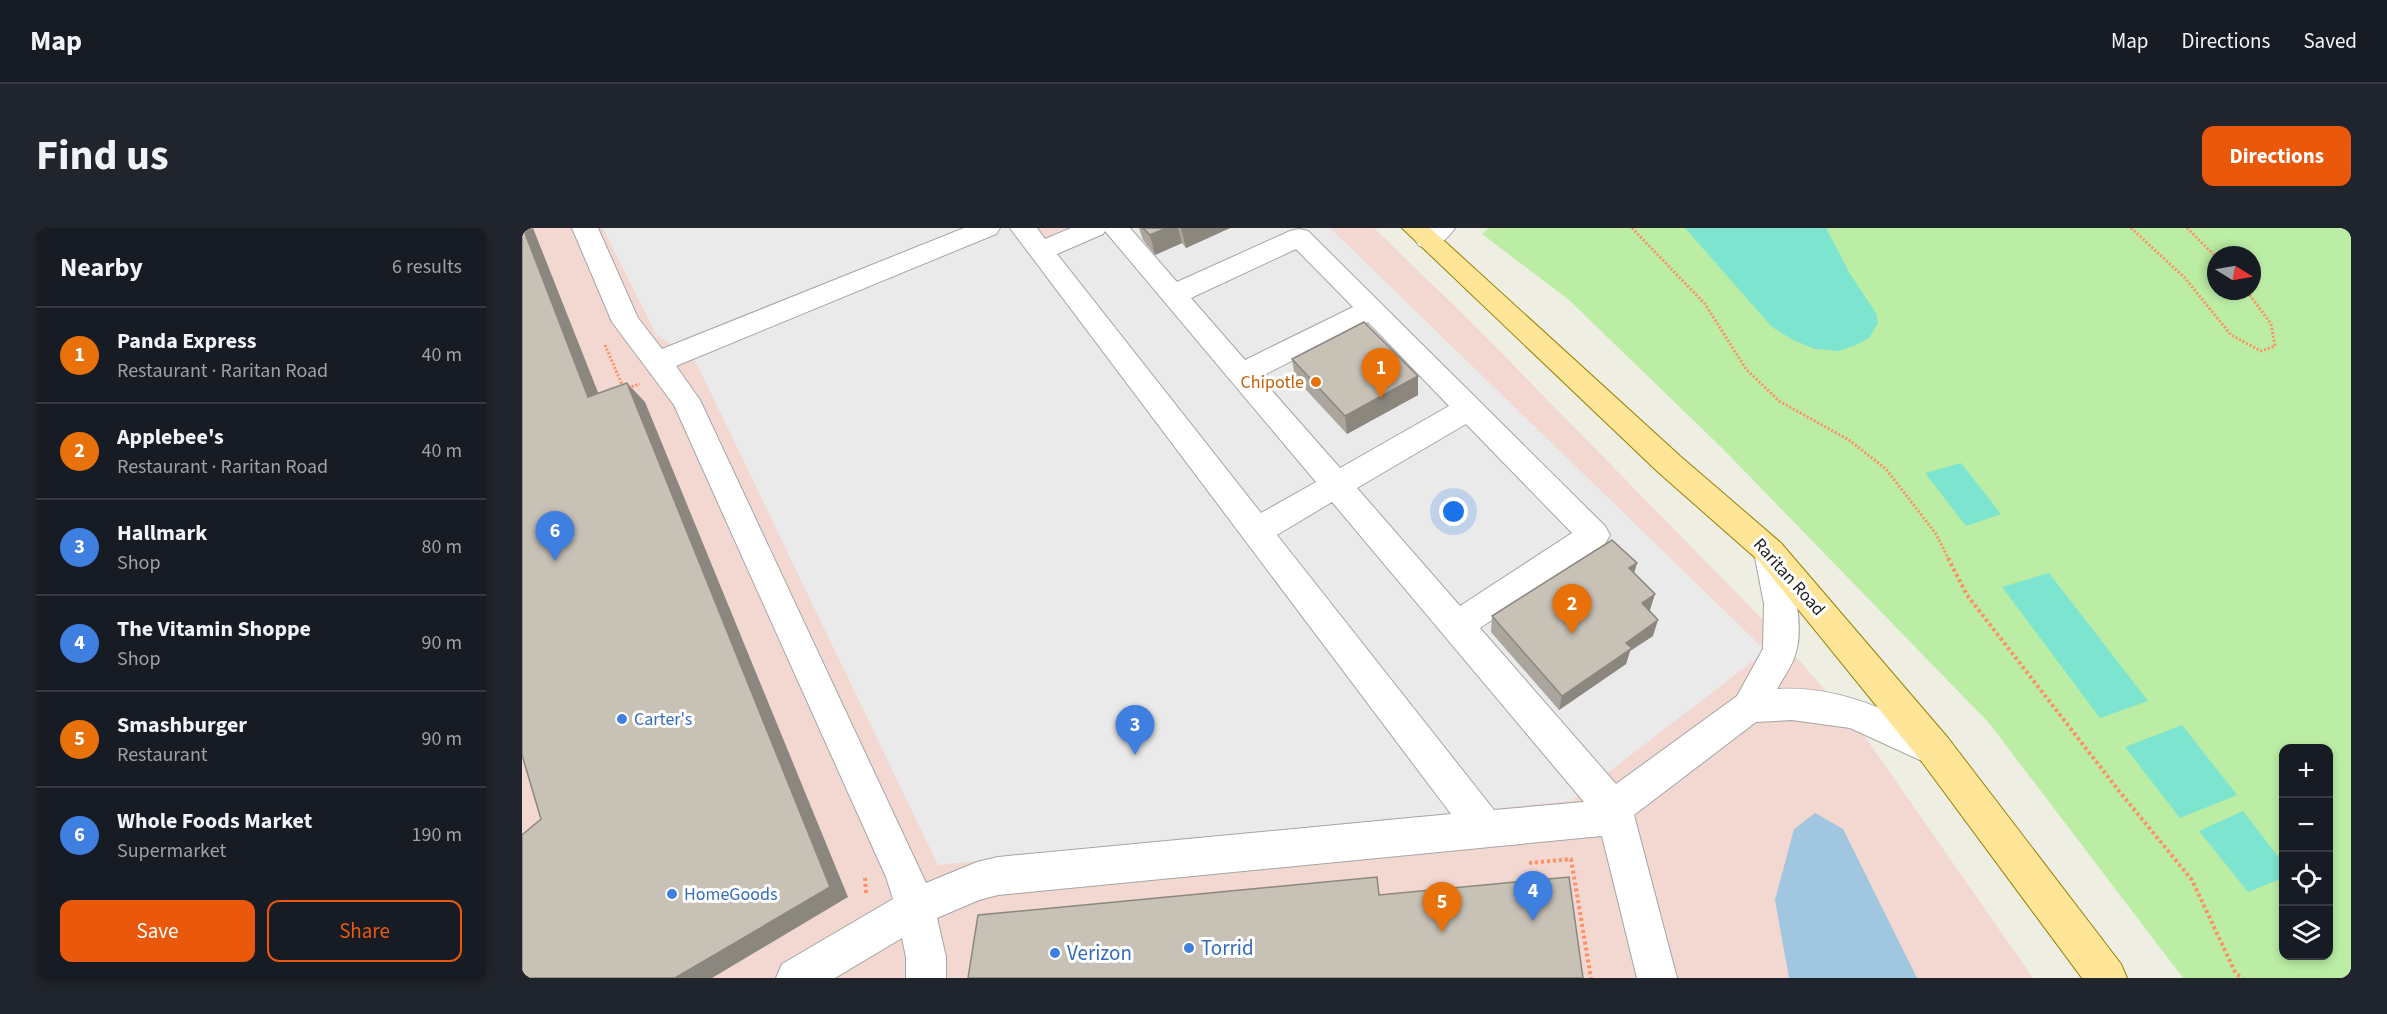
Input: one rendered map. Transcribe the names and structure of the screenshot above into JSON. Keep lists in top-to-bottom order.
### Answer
{
  "streets": {
    "main road": ["Raritan Road"]
  },
  "places": [
    "Chipotle",
    "Carter's",
    "HomeGoods",
    "Torrid",
    "Verizon"
  ],
  "north": "right",
  "page": {
    "header": "Map",
    "nav": ["Map", "Directions", "Saved"],
    "title": "Find us",
    "buttons": [
      "Directions",
      ["Save", "Share"]
    ],
    "heading": ["Nearby", "6 results"],
    "list": [
      {
        "mark": "1",
        "name": "Panda Express",
        "note": "Restaurant · Raritan Road",
        "value": "40 m"
      },
      {
        "mark": "2",
        "name": "Applebee's",
        "note": "Restaurant · Raritan Road",
        "value": "40 m"
      },
      {
        "mark": "3",
        "name": "Hallmark",
        "note": "Shop",
        "value": "80 m"
      },
      {
        "mark": "4",
        "name": "The Vitamin Shoppe",
        "note": "Shop",
        "value": "90 m"
      },
      {
        "mark": "5",
        "name": "Smashburger",
        "note": "Restaurant",
        "value": "90 m"
      },
      {
        "mark": "6",
        "name": "Whole Foods Market",
        "note": "Supermarket",
        "value": "190 m"
      }
    ],
    "pins": [
      "1",
      "6",
      "2",
      "3",
      "4",
      "5"
    ],
    "map_buttons": ["+", "−"]
  }
}
